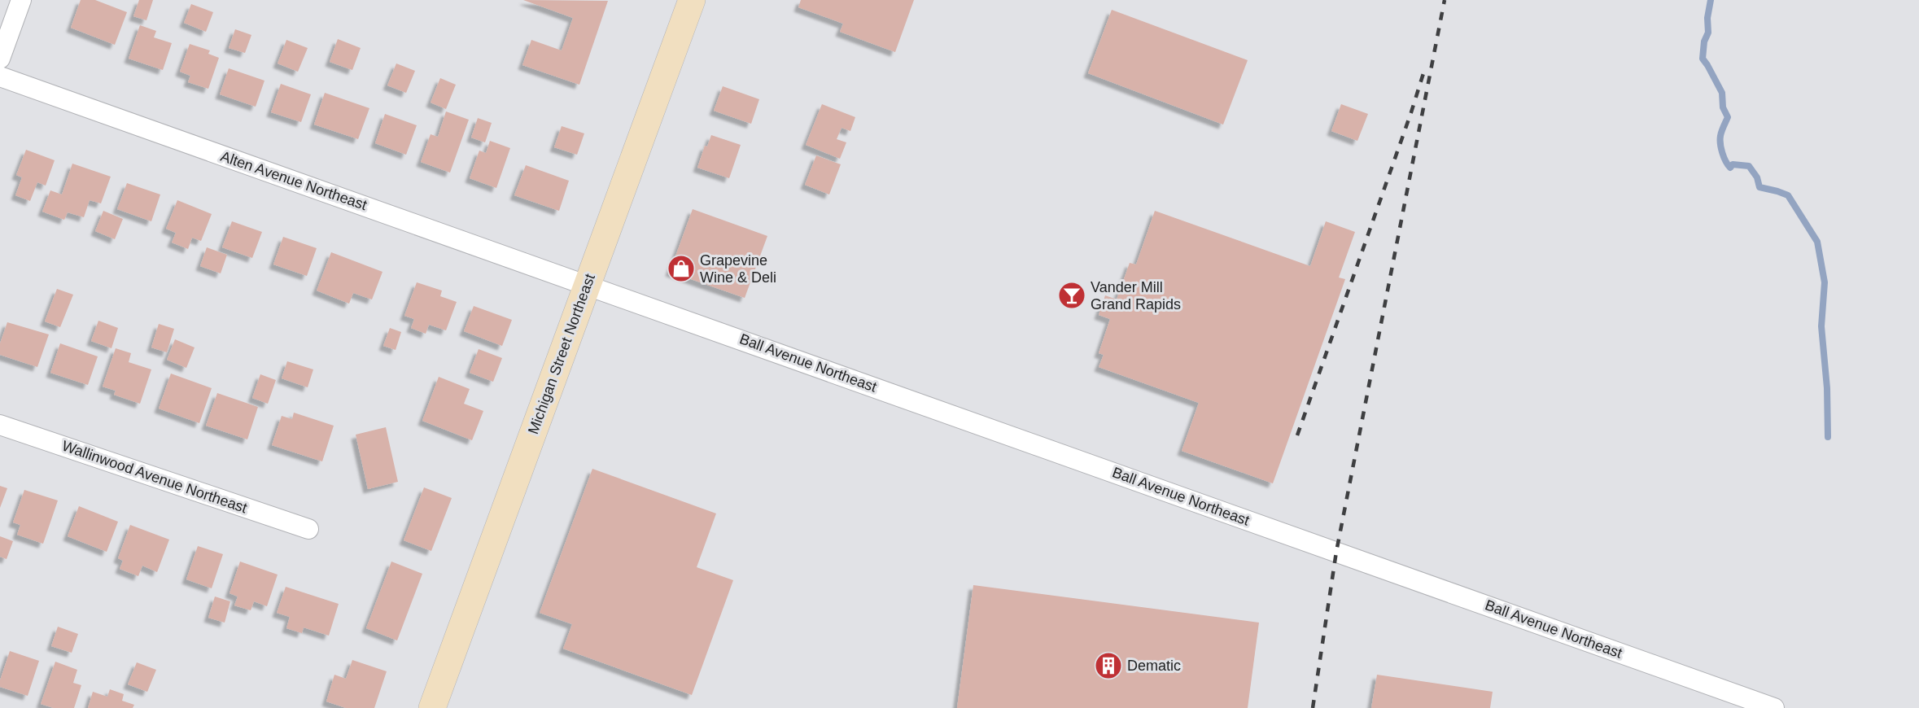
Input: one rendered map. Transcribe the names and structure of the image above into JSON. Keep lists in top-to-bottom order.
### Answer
{
  "streets": {
    "main road": ["Michigan Street Northeast"],
    "street": ["Alten Avenue Northeast", "Ball Avenue Northeast", "Wallinwood Avenue Northeast"]
  },
  "crossings": [
    ["Alten Avenue Northeast", "Michigan Street Northeast"],
    ["Alten Avenue Northeast", "Ball Avenue Northeast"],
    ["Michigan Street Northeast", "Ball Avenue Northeast"]
  ],
  "places": {
    "shop": ["Grapevine Wine & Deli"],
    "bar": ["Vander Mill Grand Rapids"],
    "building": ["Dematic"]
  }
}
